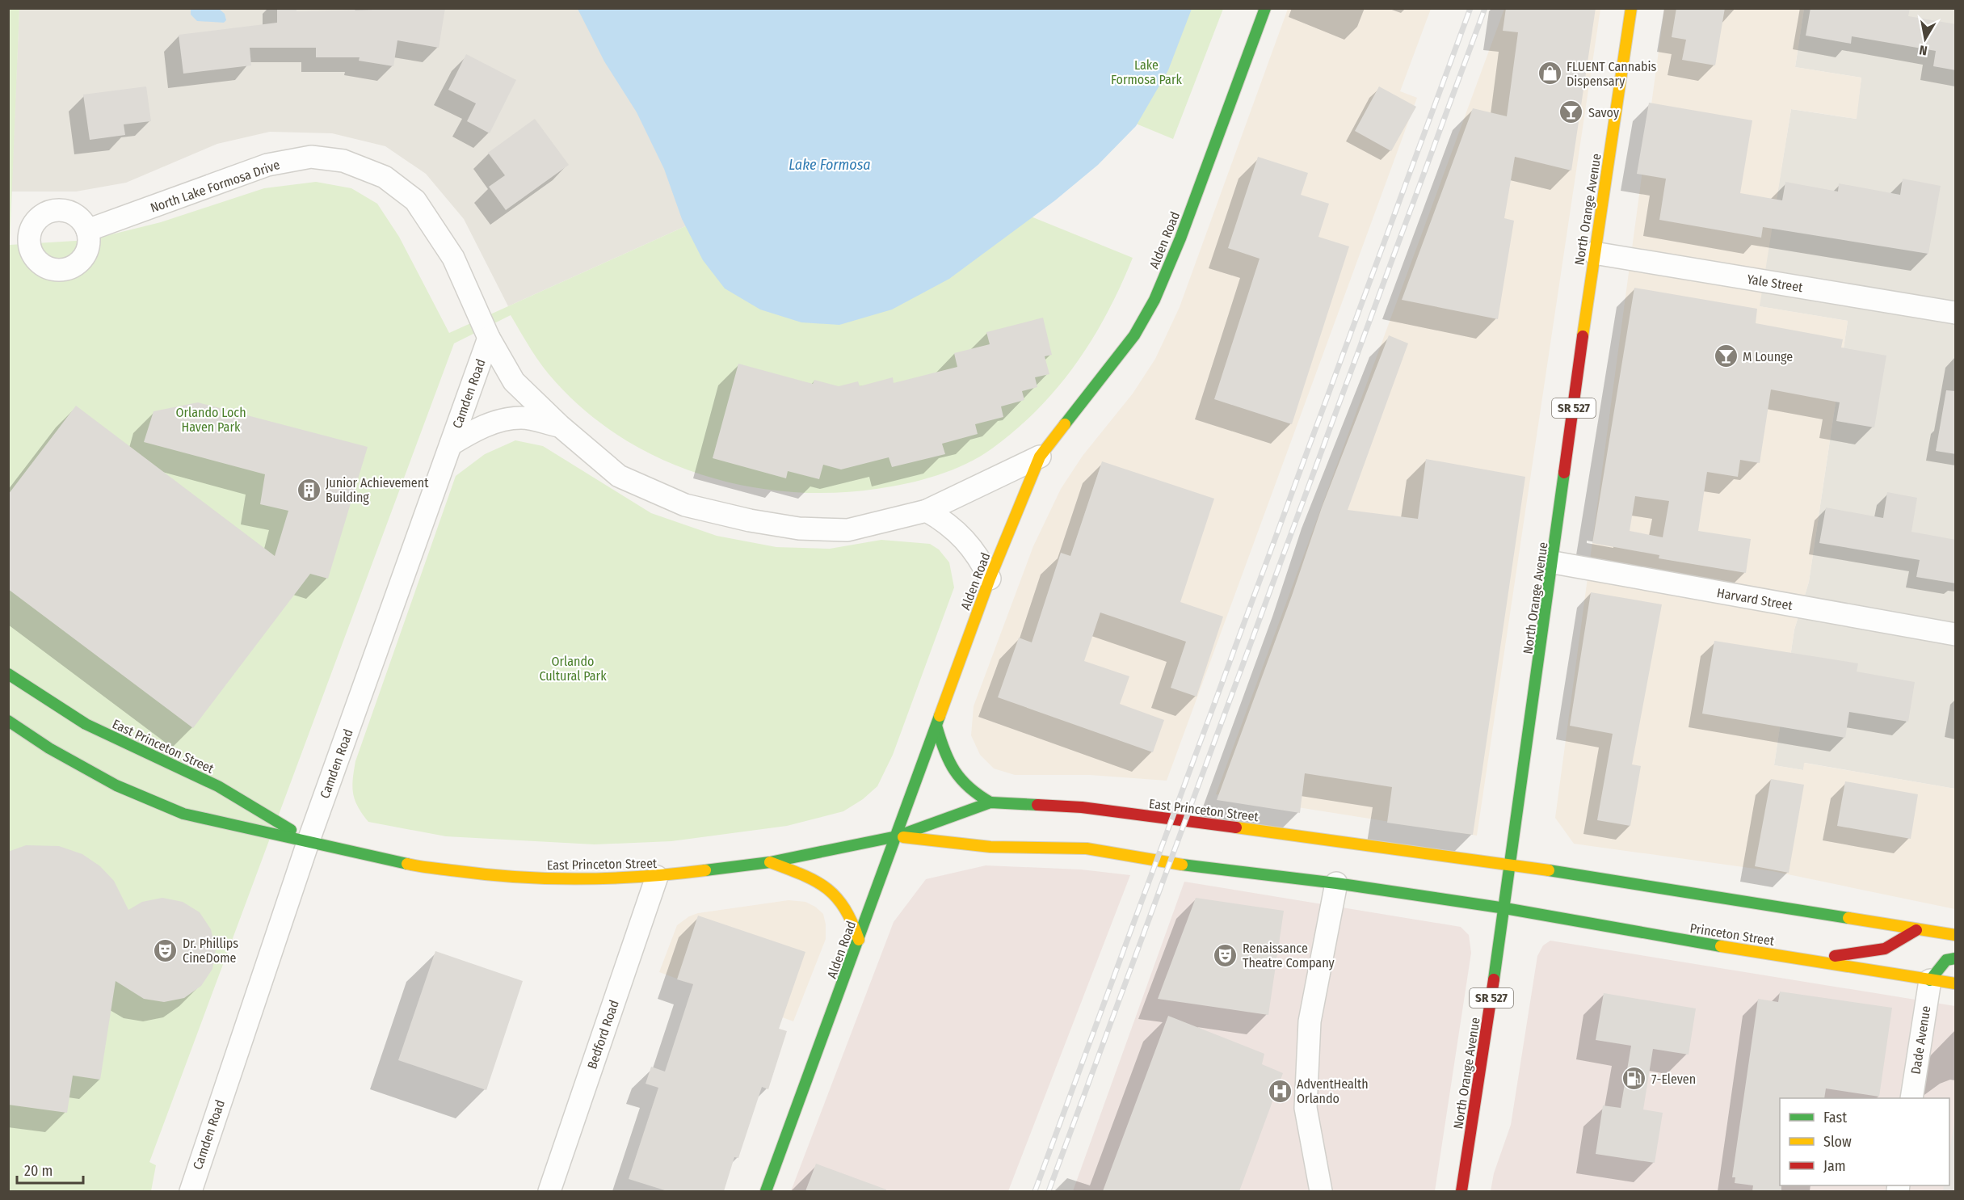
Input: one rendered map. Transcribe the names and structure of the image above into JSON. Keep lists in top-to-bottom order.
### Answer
{
  "streets": {
    "main road": [
      "North Orange Avenue",
      "Alden Road",
      "SR 527",
      "East Princeton Street",
      "Princeton Street"
    ],
    "street": [
      "North Lake Formosa Drive",
      "Yale Street",
      "Camden Road",
      "Harvard Street",
      "Bedford Road",
      "Dade Avenue"
    ]
  },
  "crossings": [
    ["North Lake Formosa Drive", "Alden Road"],
    ["North Lake Formosa Drive", "Camden Road"],
    ["North Orange Avenue", "Yale Street"],
    ["North Orange Avenue", "Harvard Street"],
    ["North Orange Avenue", "East Princeton Street"],
    ["North Orange Avenue", "Princeton Street"],
    ["Alden Road", "East Princeton Street"],
    ["Camden Road", "East Princeton Street"],
    ["East Princeton Street", "Princeton Street"],
    ["East Princeton Street", "Bedford Road"],
    ["Princeton Street", "Dade Avenue"]
  ],
  "water": ["Lake Formosa"],
  "parks": ["Lake Formosa Park", "Orlando Loch Haven Park", "Orlando Cultural Park"],
  "places": {
    "shop": ["FLUENT Cannabis Dispensary"],
    "bar": ["Savoy", "M Lounge"],
    "building": ["Junior Achievement Building"],
    "theatre": ["Dr. Phillips CineDome", "Renaissance Theatre Company"],
    "fuel station": ["7-Eleven"],
    "hospital": ["AdventHealth Orlando"]
  },
  "legend": ["Fast", "Slow", "Jam"],
  "scale_bar": "20 m",
  "north": "bottom"
}
